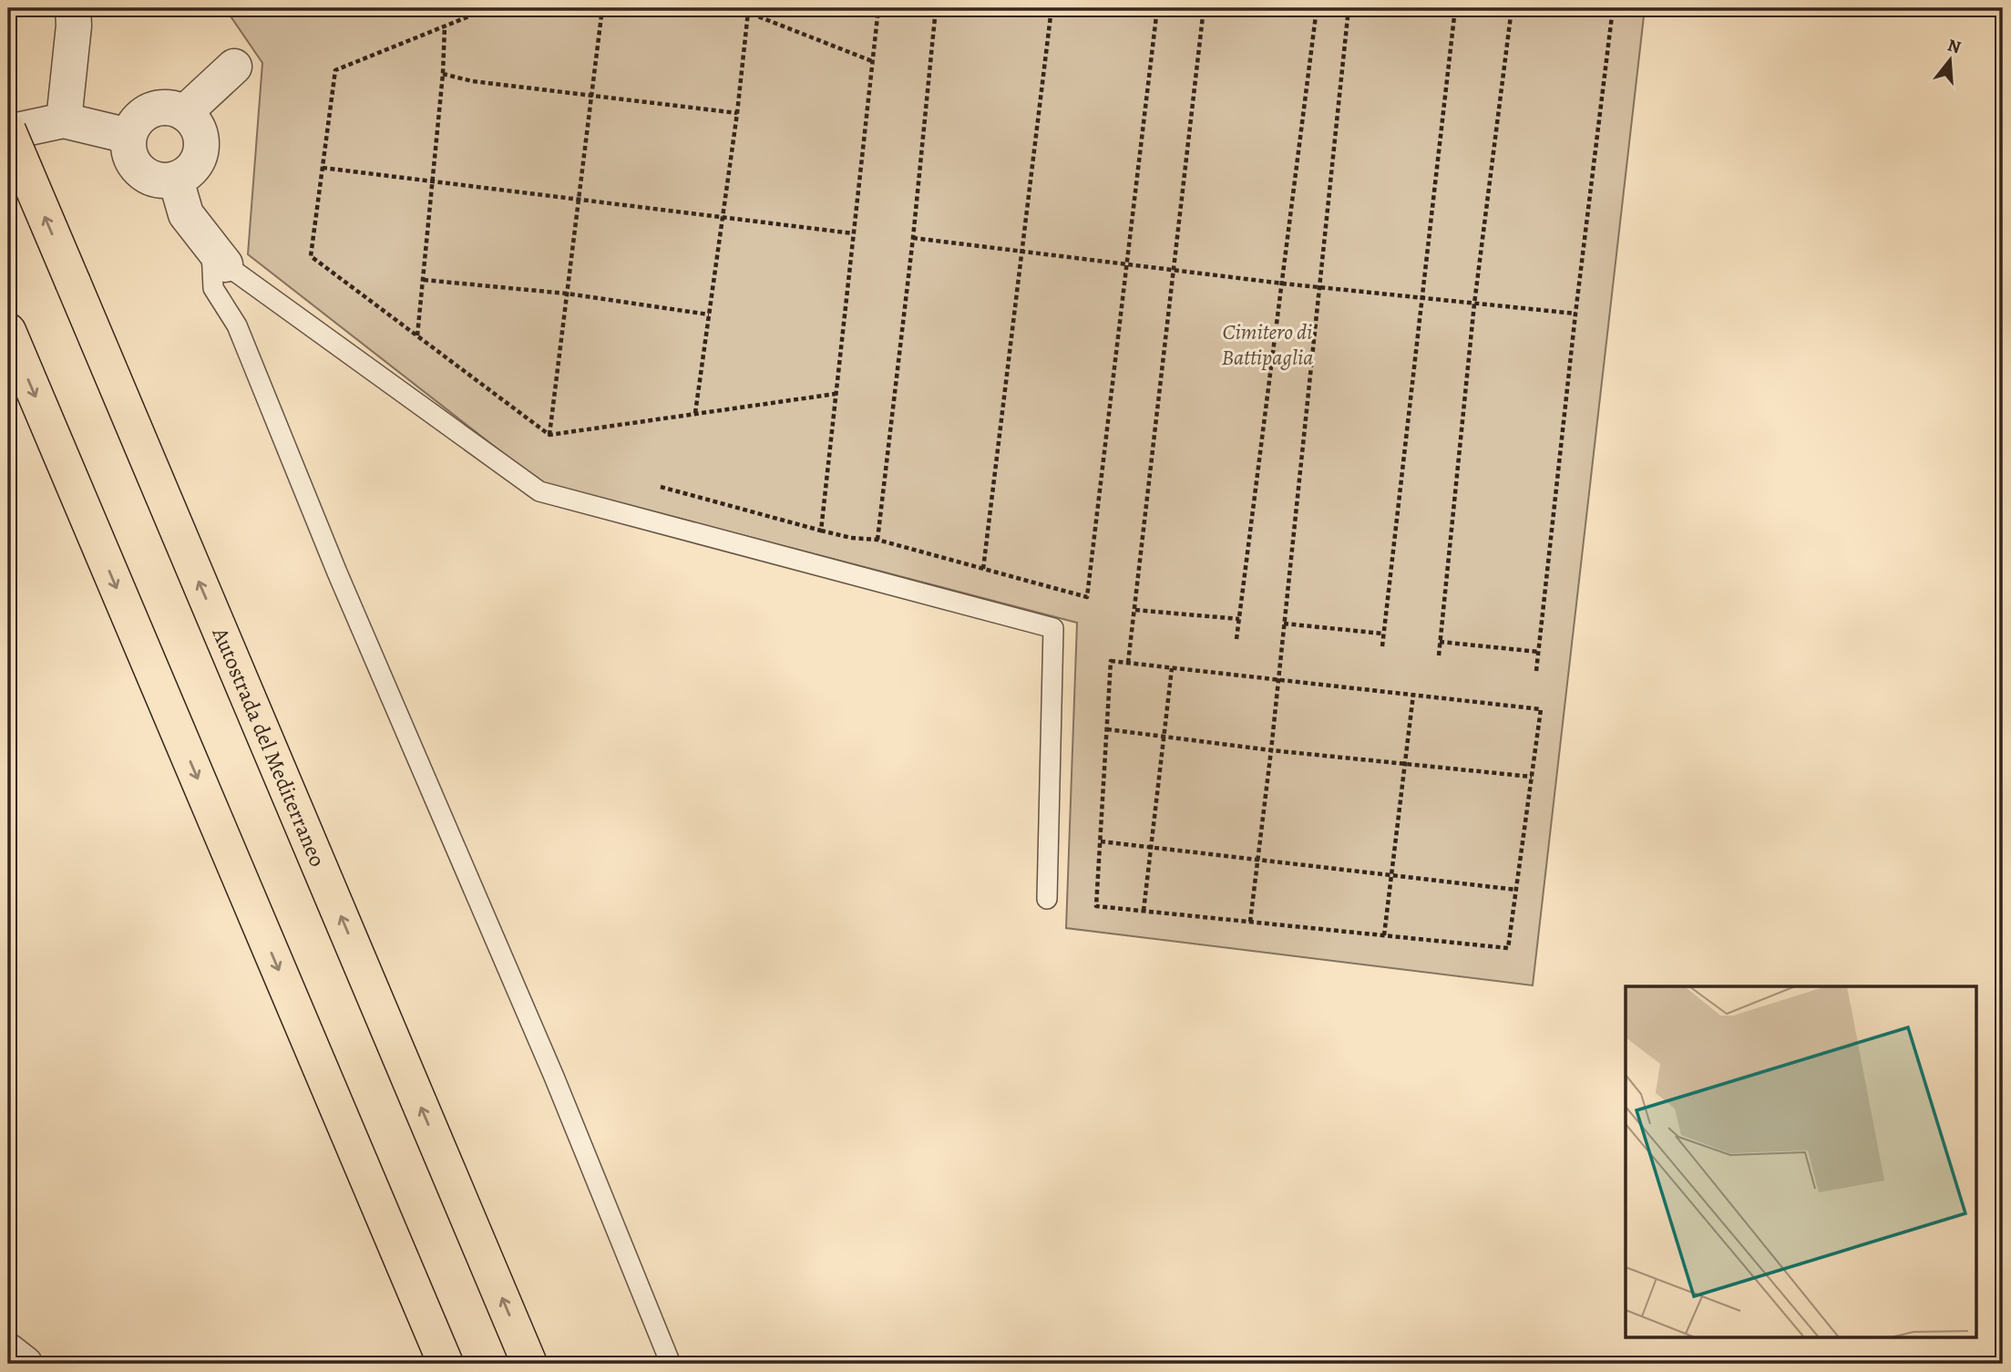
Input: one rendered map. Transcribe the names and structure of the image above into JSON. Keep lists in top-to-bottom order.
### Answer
{
  "streets": {
    "highway": ["Autostrada del Mediterraneo"]
  },
  "parks": ["Cimitero di Battipaglia"],
  "north": "top"
}
